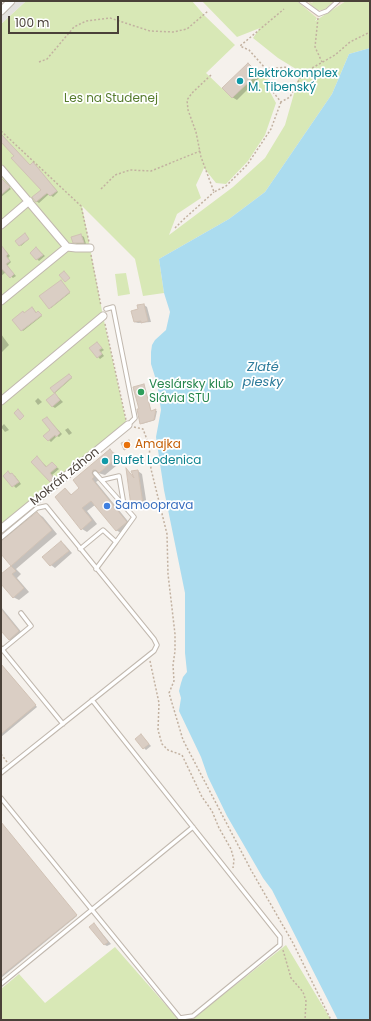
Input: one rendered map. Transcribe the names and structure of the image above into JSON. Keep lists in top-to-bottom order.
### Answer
{
  "streets": {
    "street": ["Mokráň záhon"]
  },
  "water": ["Zlaté piesky"],
  "parks": ["Les na Studenej"],
  "places": [
    "Elektrokomplex M. Tibenský",
    "Veslársky klub Slávia STU",
    "Amajka",
    "Bufet Lodenica",
    "Samooprava"
  ],
  "scale_bar": "100 m"
}
